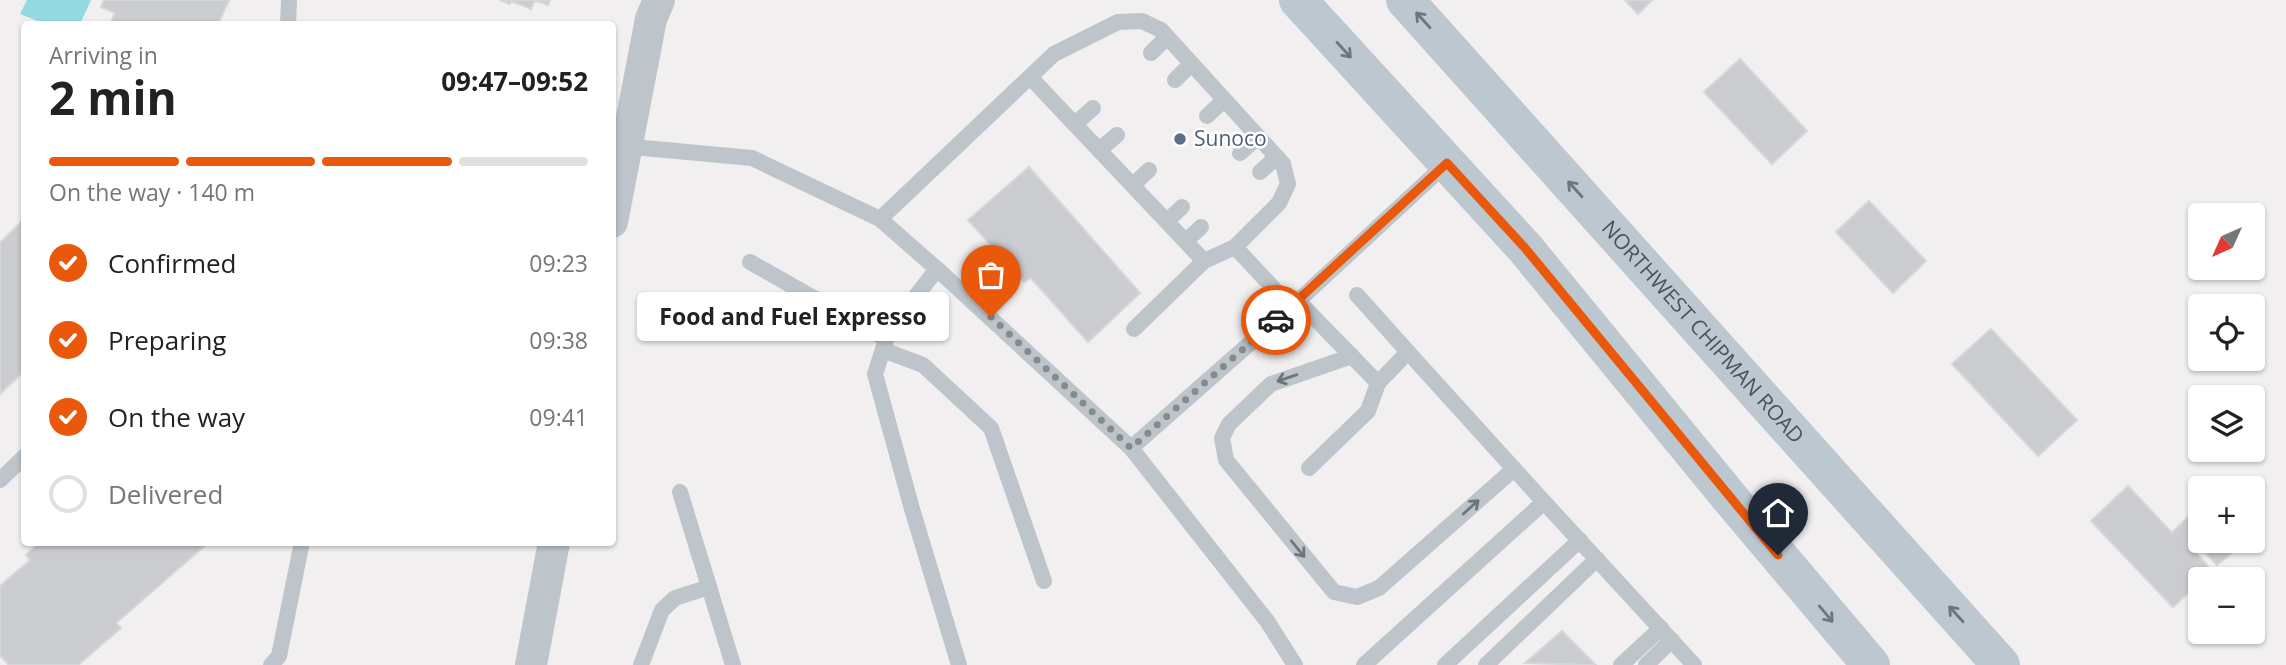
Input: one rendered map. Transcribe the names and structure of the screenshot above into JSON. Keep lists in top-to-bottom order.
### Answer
{
  "streets": {
    "main road": ["NORTHWEST CHIPMAN ROAD"]
  },
  "places": ["Sunoco", "Food and Fuel Expresso"],
  "north": "bottom left",
  "page": {
    "heading": ["2 min", "Arriving in", "09:47–09:52"],
    "bar": "On the way · 140 m",
    "map_buttons": ["+", "−"],
    "list": [
      ["Confirmed", "09:23"],
      ["Preparing", "09:38"],
      ["On the way", "09:41"],
      "Delivered"
    ],
    "bubble": "Food and Fuel Expresso"
  }
}
